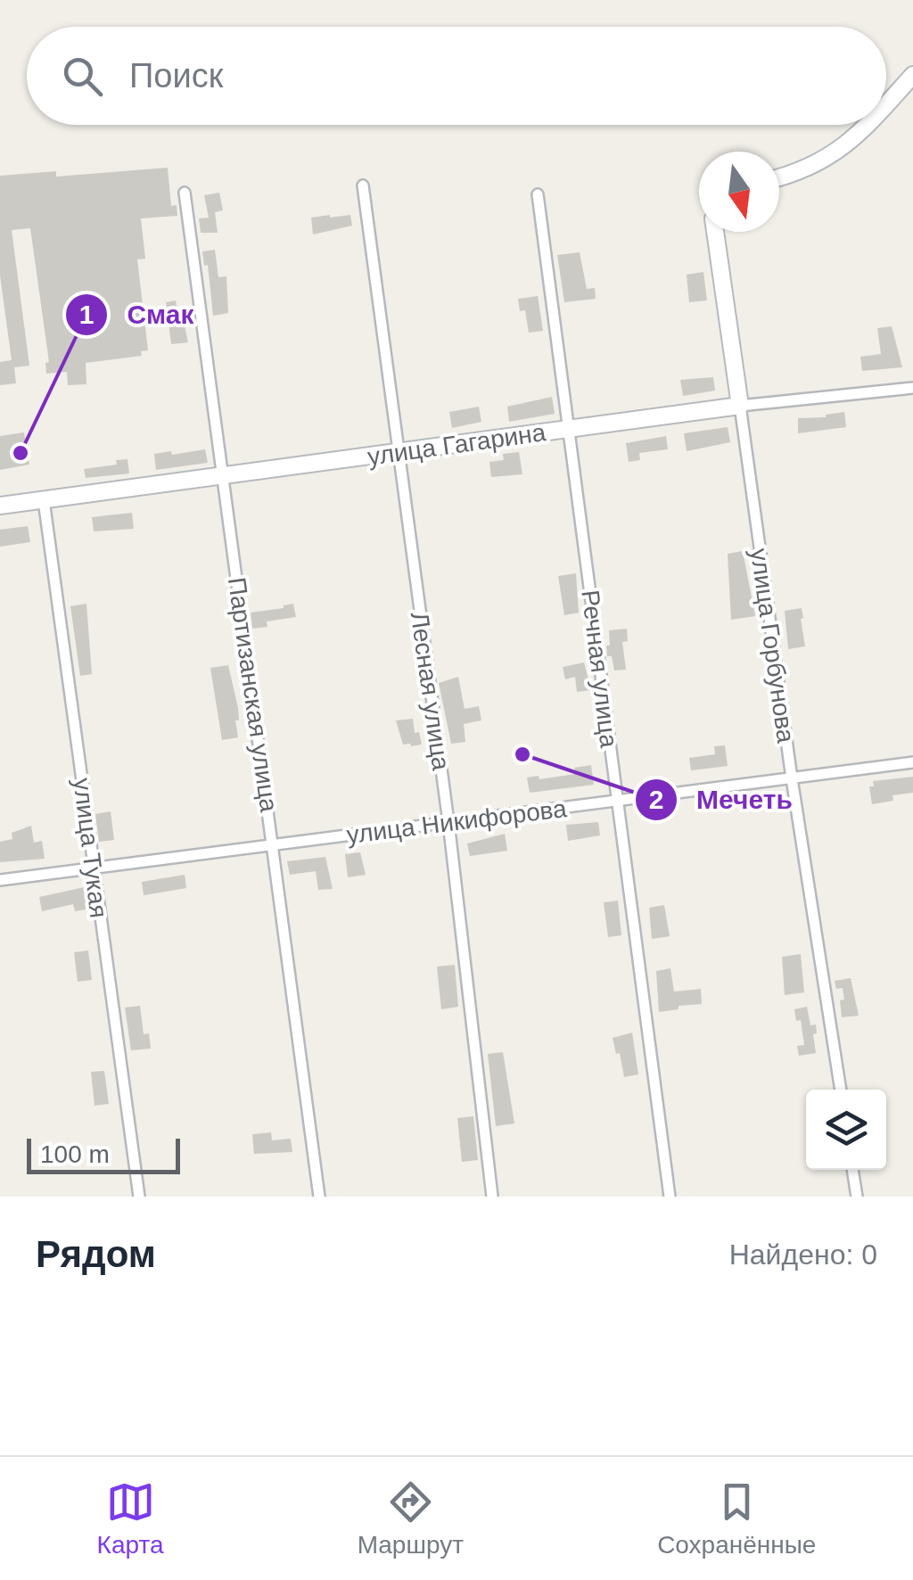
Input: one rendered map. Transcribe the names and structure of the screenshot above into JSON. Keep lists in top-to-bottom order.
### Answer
{
  "streets": {
    "main road": ["улица Гагарина"],
    "street": [
      "улица Горбунова",
      "Речная улица",
      "Лесная улица",
      "Партизанская улица",
      "улица Никифорова",
      "улица Тукая"
    ]
  },
  "crossings": [
    ["улица Гагарина", "улица Горбунова"],
    ["улица Гагарина", "Речная улица"],
    ["улица Гагарина", "Лесная улица"],
    ["улица Гагарина", "Партизанская улица"],
    ["улица Гагарина", "улица Тукая"],
    ["улица Горбунова", "улица Никифорова"],
    ["Речная улица", "улица Никифорова"],
    ["Лесная улица", "улица Никифорова"],
    ["Партизанская улица", "улица Никифорова"],
    ["улица Никифорова", "улица Тукая"]
  ],
  "places": ["Смак", "Мечеть"],
  "scale_bar": "100 m",
  "north": "bottom",
  "page": {
    "search": "Поиск",
    "scale": "100 m",
    "heading": ["Рядом", "Найдено: 0"],
    "nav": ["Карта", "Маршрут", "Сохранённые"]
  }
}
